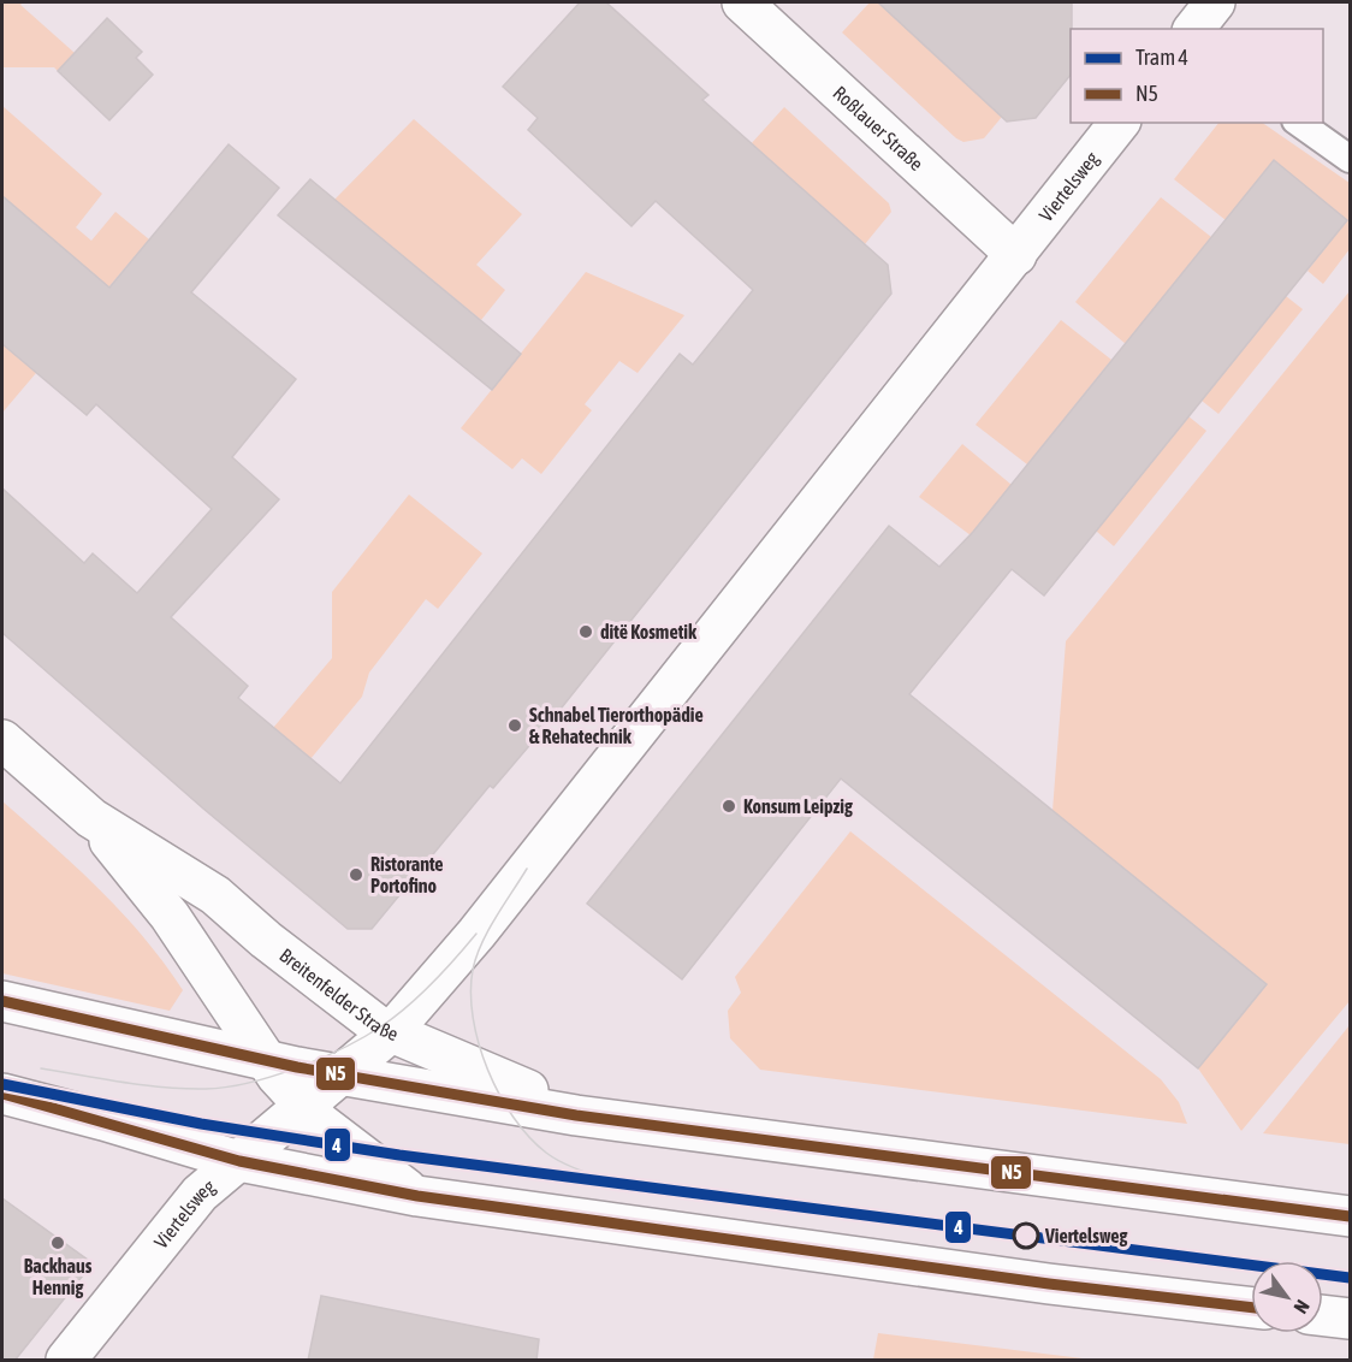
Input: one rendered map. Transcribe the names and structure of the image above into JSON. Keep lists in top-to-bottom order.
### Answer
{
  "streets": {
    "main road": ["Roßlauer Straße", "Viertelsweg", "Breitenfelder Straße"]
  },
  "crossings": [
    ["Roßlauer Straße", "Viertelsweg"],
    ["Viertelsweg", "Breitenfelder Straße"]
  ],
  "places": [
    "ditë Kosmetik",
    "Schnabel Tierorthopädie & Rehatechnik",
    "Konsum Leipzig",
    "Ristorante Portofino",
    "Viertelsweg",
    "Backhaus Hennig"
  ],
  "lines": ["transit line N5", "tram line 4"],
  "legend": ["Tram 4", "N5"],
  "north": "bottom right"
}
